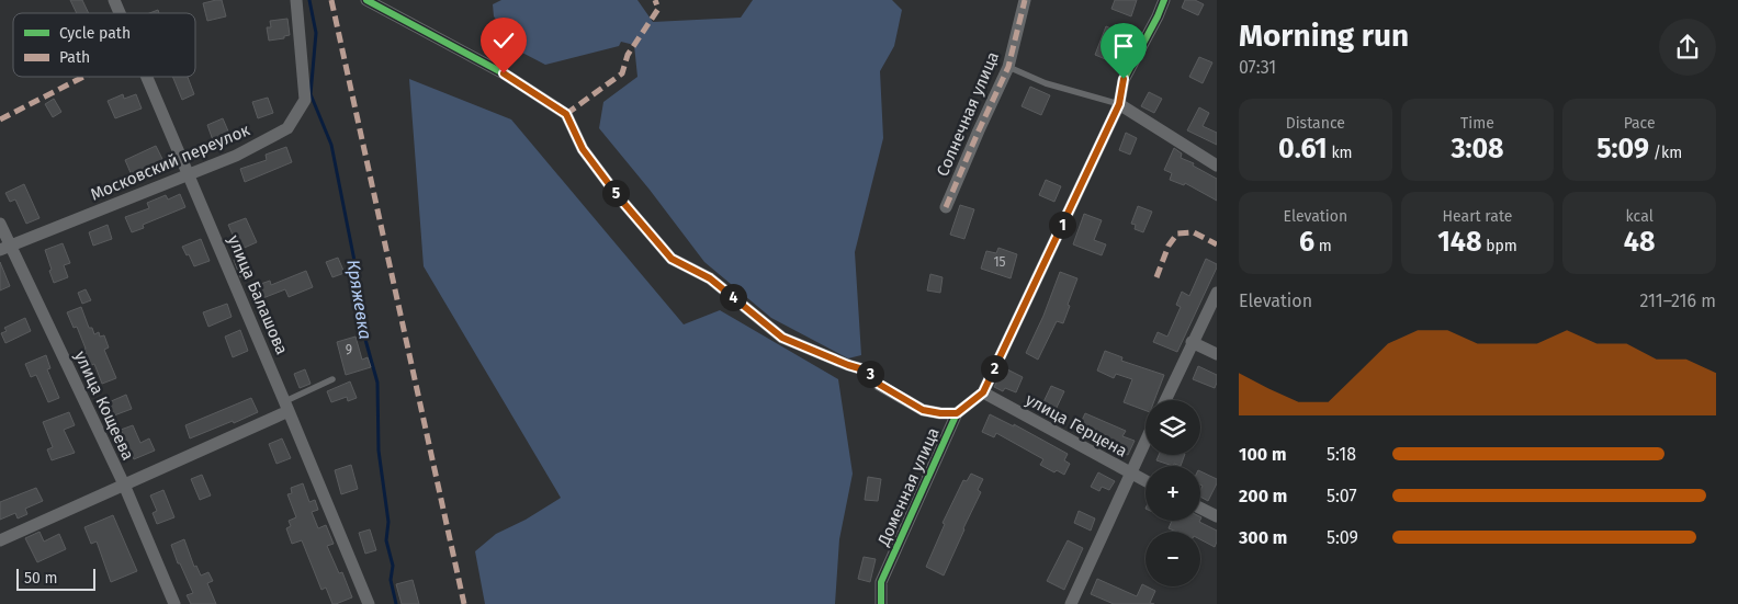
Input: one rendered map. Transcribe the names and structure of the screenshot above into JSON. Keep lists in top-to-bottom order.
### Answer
{
  "streets": {
    "street": [
      "Солнечная улица",
      "Московский переулок",
      "улица Балашова",
      "улица Кощеева",
      "улица Герцена",
      "Доменная улица"
    ]
  },
  "crossings": [
    ["Московский переулок", "улица Балашова"],
    ["Московский переулок", "улица Кощеева"],
    ["улица Герцена", "Доменная улица"]
  ],
  "water": ["Кряжевка"],
  "house_numbers": ["15", "9"],
  "legend": ["Cycle path", "Path"],
  "scale_bar": "50 m",
  "page": {
    "heading": ["Morning run", "07:31"],
    "stats": [
      ["Distance", "0.61 km"],
      ["Time", "3:08"],
      ["Pace", "5:09 /km"],
      ["Elevation", "6 m"],
      ["Heart rate", "148 bpm"],
      ["kcal", "48"]
    ],
    "pins": [
      "5",
      "1",
      "4",
      "2",
      "3"
    ],
    "chart": ["Elevation", "211–216 m"],
    "map_buttons": ["+", "−"],
    "list": [
      {
        "name": "100 m",
        "note": "5:18"
      },
      {
        "name": "200 m",
        "note": "5:07"
      },
      {
        "name": "300 m",
        "note": "5:09"
      }
    ],
    "scale": "50 m"
  }
}
